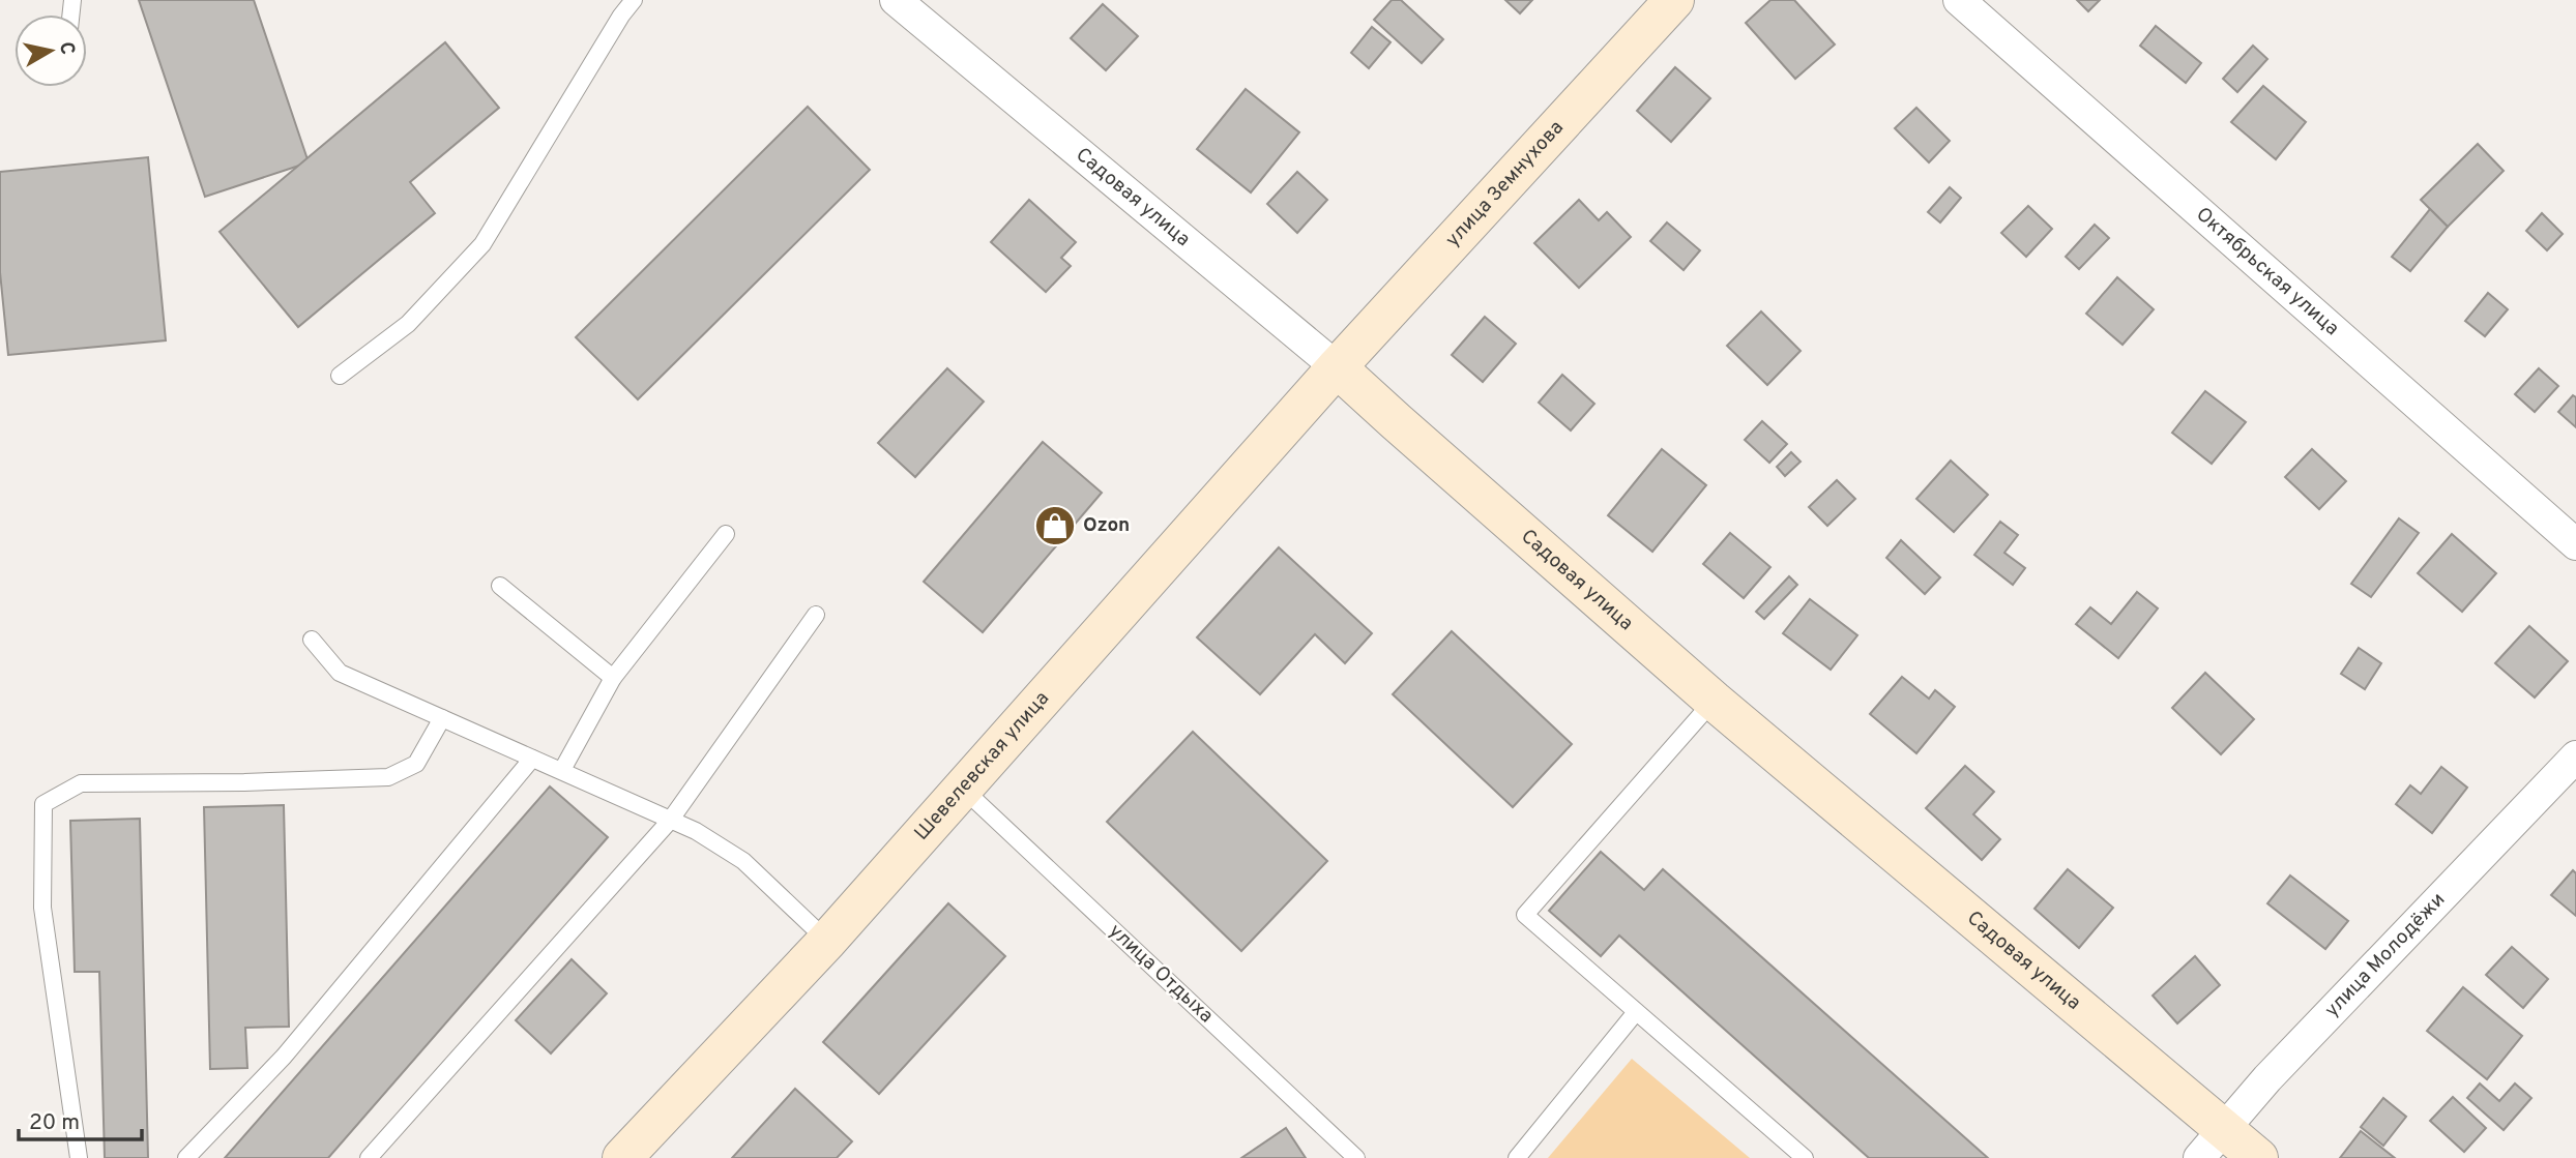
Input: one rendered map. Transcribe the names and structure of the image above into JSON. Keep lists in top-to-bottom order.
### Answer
{
  "streets": {
    "main road": ["улица Земнухова", "Садовая улица", "Шевелевская улица"],
    "street": ["Октябрьская улица", "улица Молодёжи"],
    "lane": ["улица Отдыха"]
  },
  "crossings": [
    ["улица Земнухова", "Садовая улица"],
    ["улица Земнухова", "Шевелевская улица"],
    ["Садовая улица", "Шевелевская улица"],
    ["Садовая улица", "улица Молодёжи"],
    ["Шевелевская улица", "улица Отдыха"]
  ],
  "places": {
    "shop": ["Ozon"]
  },
  "scale_bar": "20 m",
  "north": "right"
}
